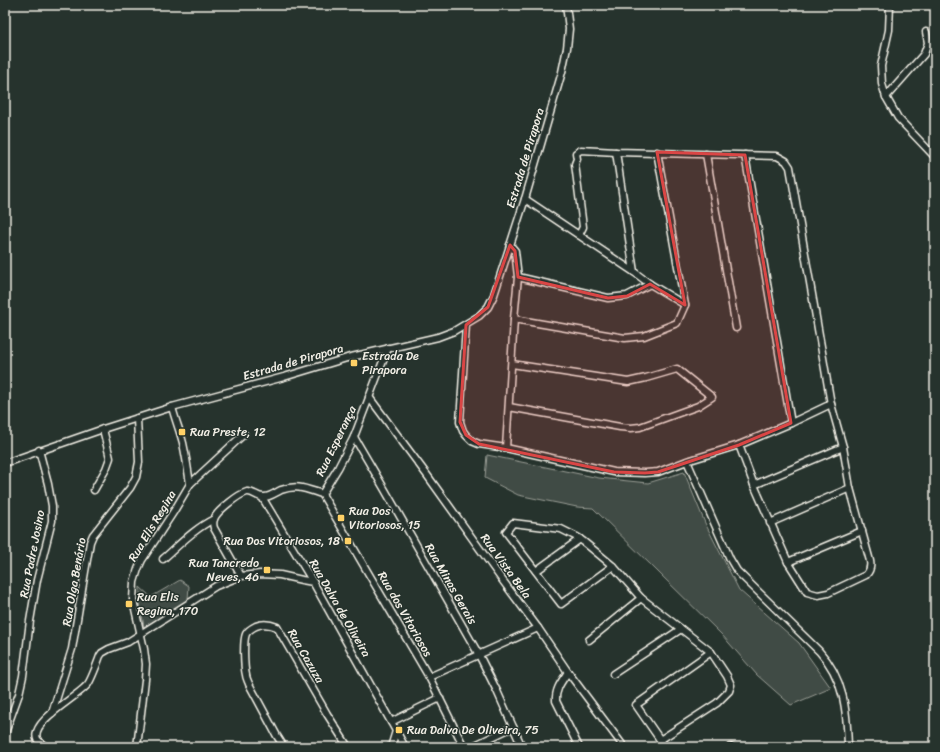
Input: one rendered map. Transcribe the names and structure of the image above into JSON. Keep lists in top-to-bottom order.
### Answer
{
  "streets": {
    "street": [
      "Estrada de Pirapora",
      "Rua Esperança",
      "Rua Elis Regina",
      "Rua Padre Josino",
      "Rua Vista Bela",
      "Rua Olga Benário",
      "Rua Minas Gerais",
      "Rua Dalva de Oliveira",
      "Rua dos Vitoriosos",
      "Rua Cazuza"
    ]
  },
  "crossings": [
    ["Estrada de Pirapora", "Rua Elis Regina"],
    ["Estrada de Pirapora", "Rua Padre Josino"],
    ["Estrada de Pirapora", "Rua Olga Benário"],
    ["Rua Esperança", "Rua Vista Bela"],
    ["Rua Esperança", "Rua Minas Gerais"],
    ["Rua Esperança", "Rua dos Vitoriosos"]
  ],
  "places": {
    "transit": [
      "Estrada De Pirapora",
      "Rua Preste, 12",
      "Rua Dos Vitoriosos, 15",
      "Rua Dos Vitoriosos, 18",
      "Rua Tancredo Neves, 46",
      "Rua Elis Regina, 170",
      "Rua Dalva De Oliveira, 75"
    ]
  }
}
